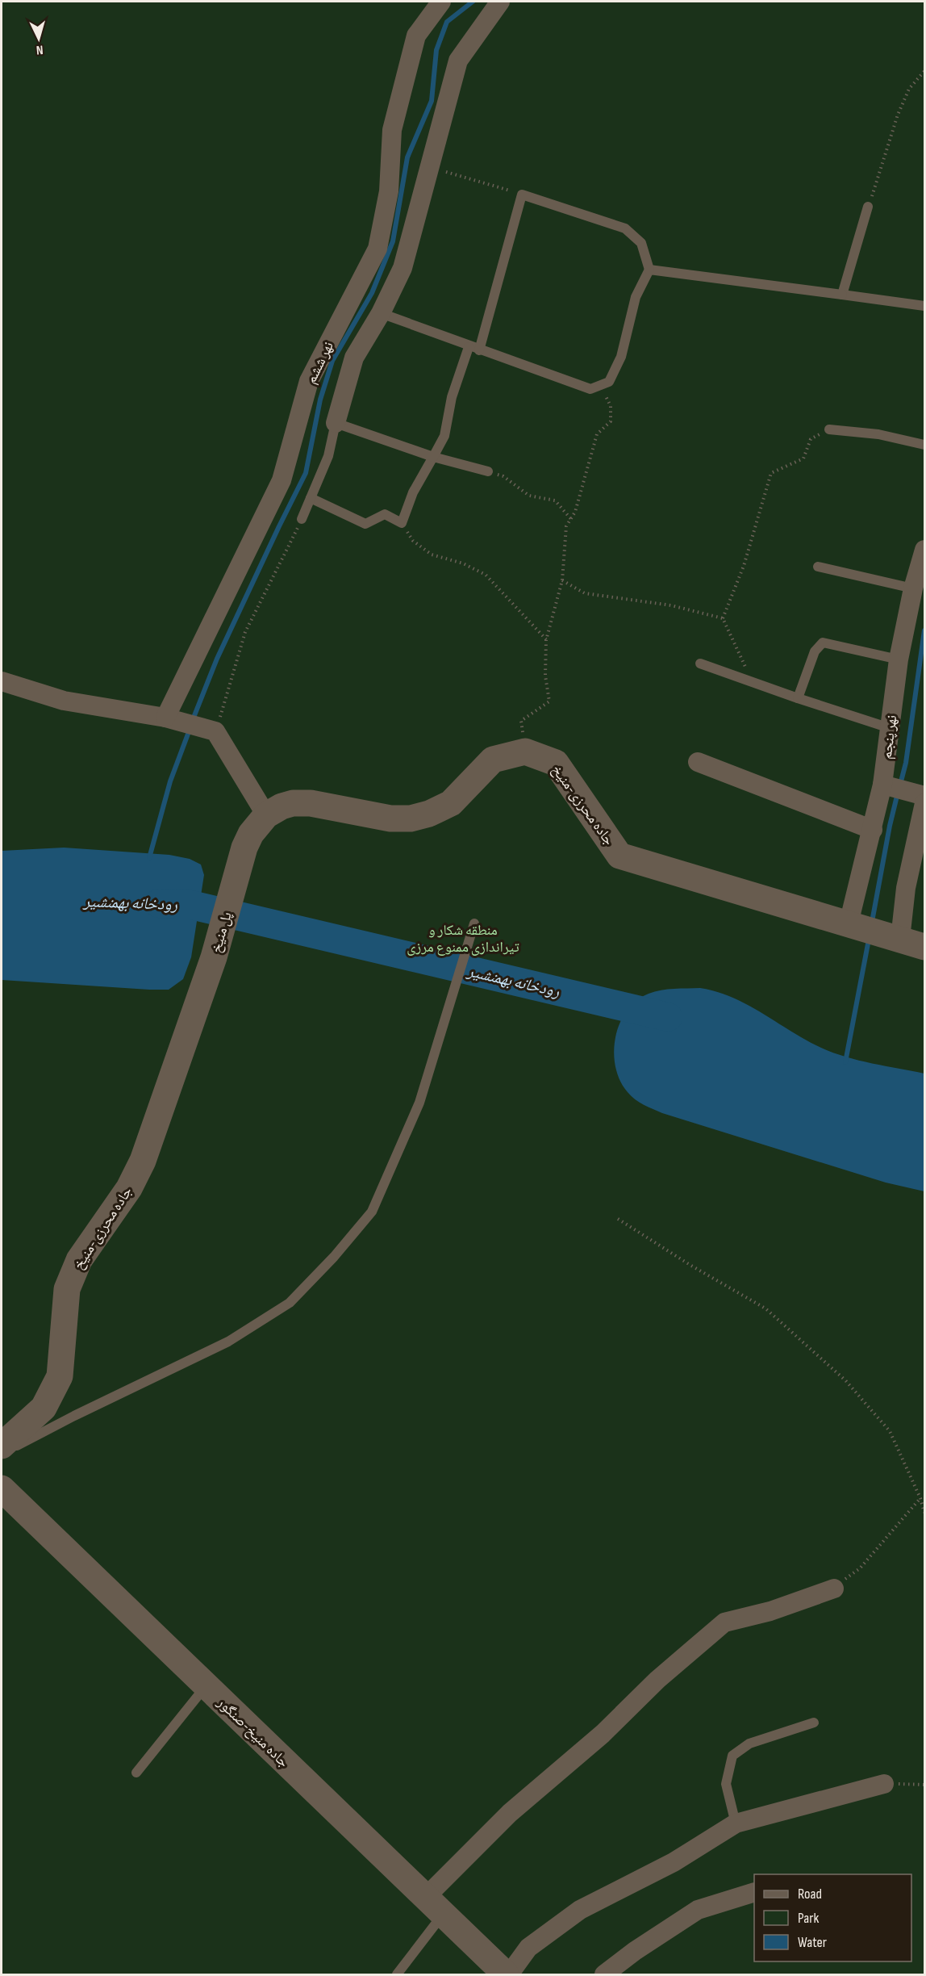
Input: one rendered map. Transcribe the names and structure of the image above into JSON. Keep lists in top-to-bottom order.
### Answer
{
  "streets": {
    "main road": ["جاده محرزی-منیخ", "پل منیخ", "جاده منیخ-صنگور"],
    "street": ["نهر ششم", "نهر پنجم"]
  },
  "crossings": [
    ["نهر پنجم", "جاده محرزی-منیخ"],
    ["جاده محرزی-منیخ", "پل منیخ"]
  ],
  "water": ["رودخانه بهمنشیر"],
  "parks": ["منطقه شکار و تیراندازی ممنوع مرزی"],
  "legend": ["Road", "Park", "Water"],
  "north": "bottom"
}
